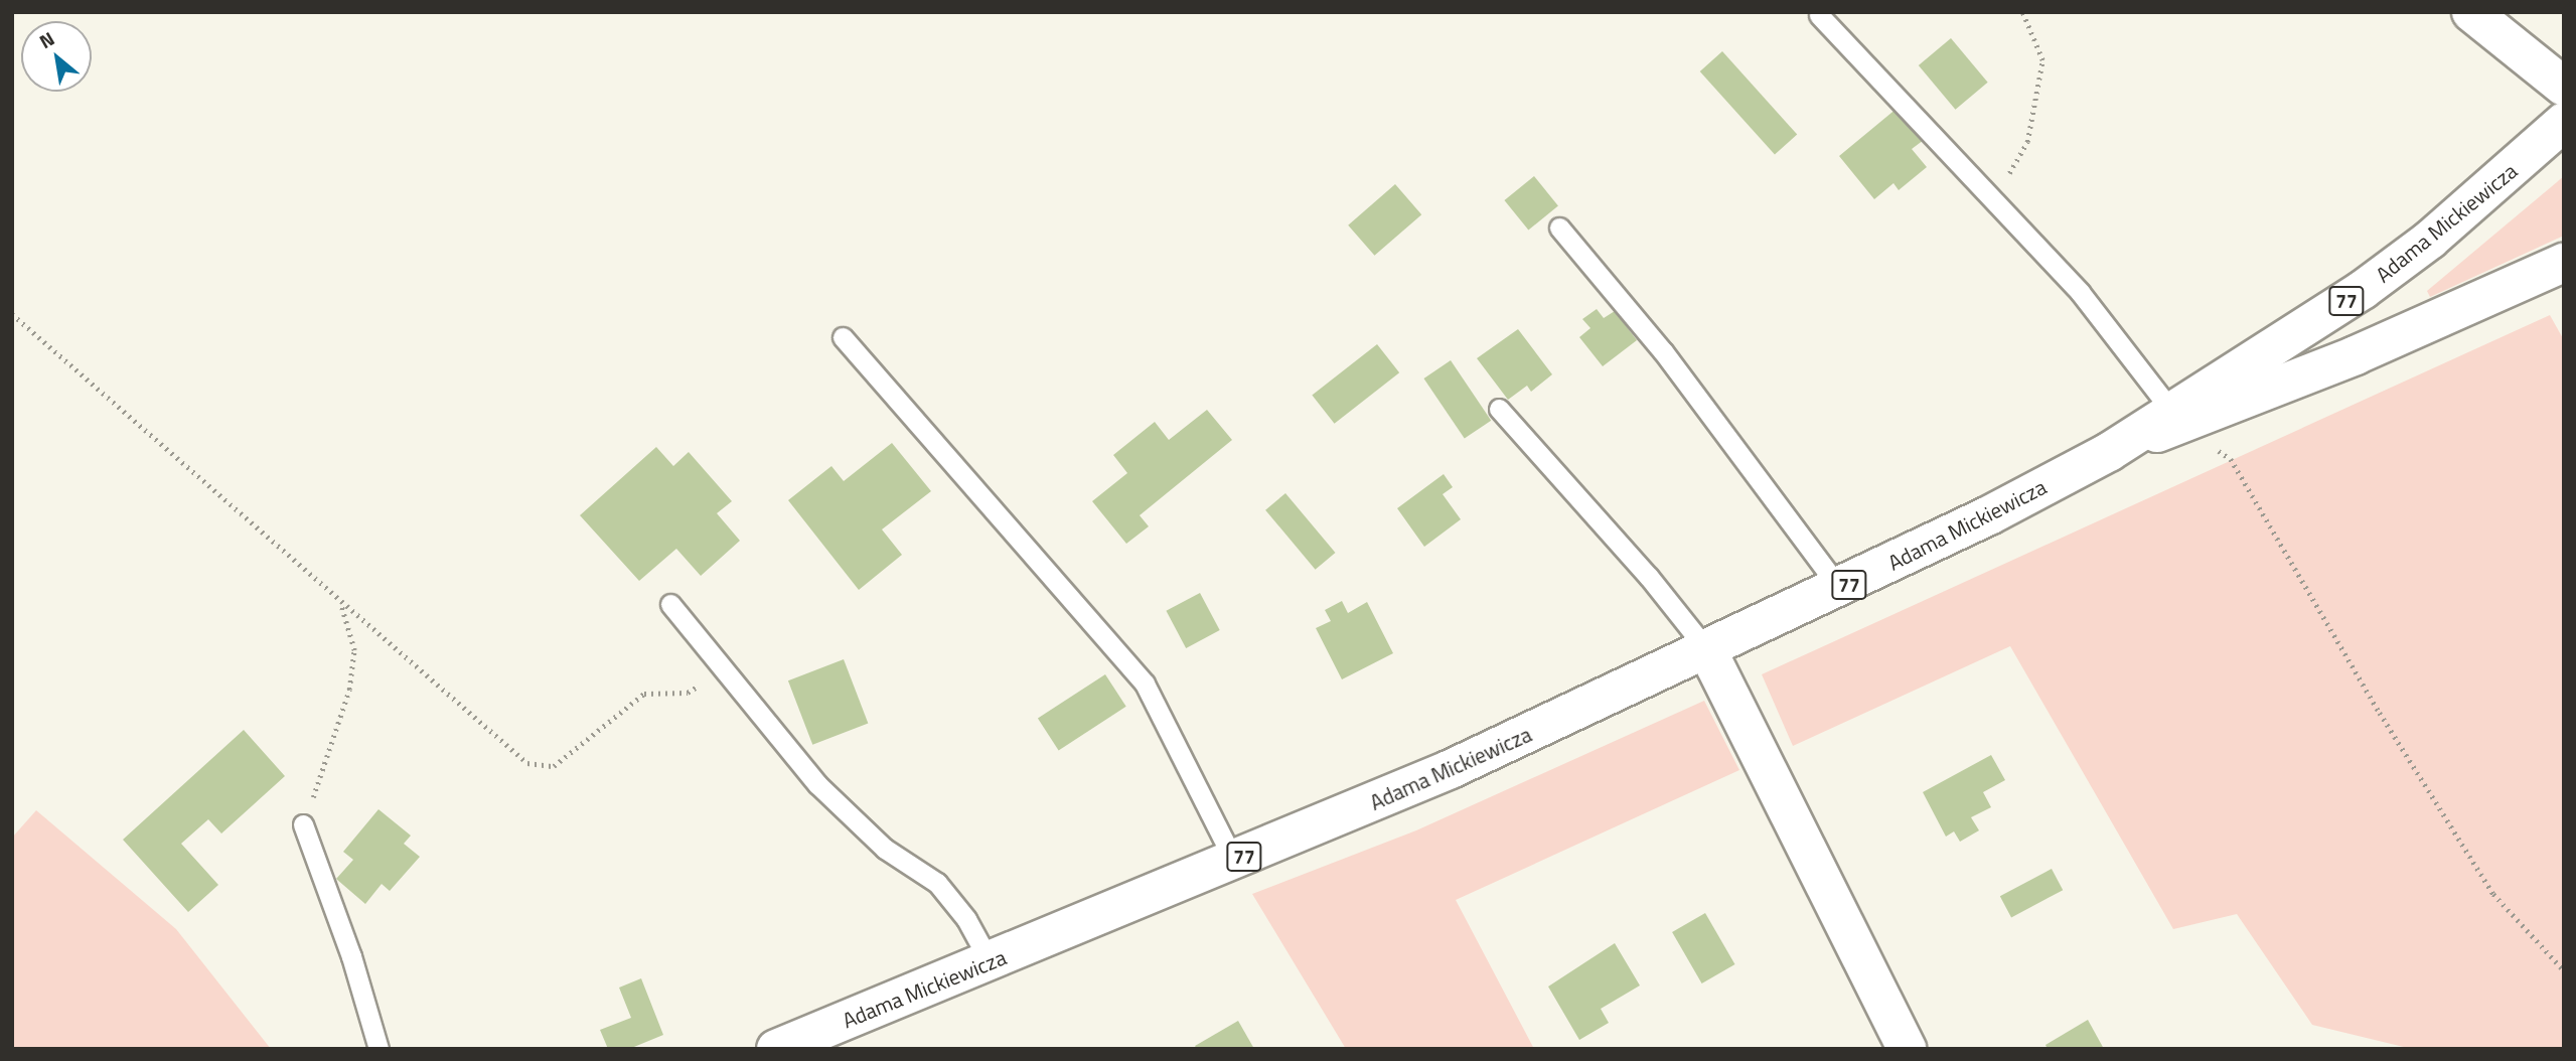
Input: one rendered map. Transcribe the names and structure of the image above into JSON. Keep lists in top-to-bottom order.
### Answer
{
  "streets": {
    "main road": ["Adama Mickiewicza", "77"]
  },
  "north": "top left"
}
